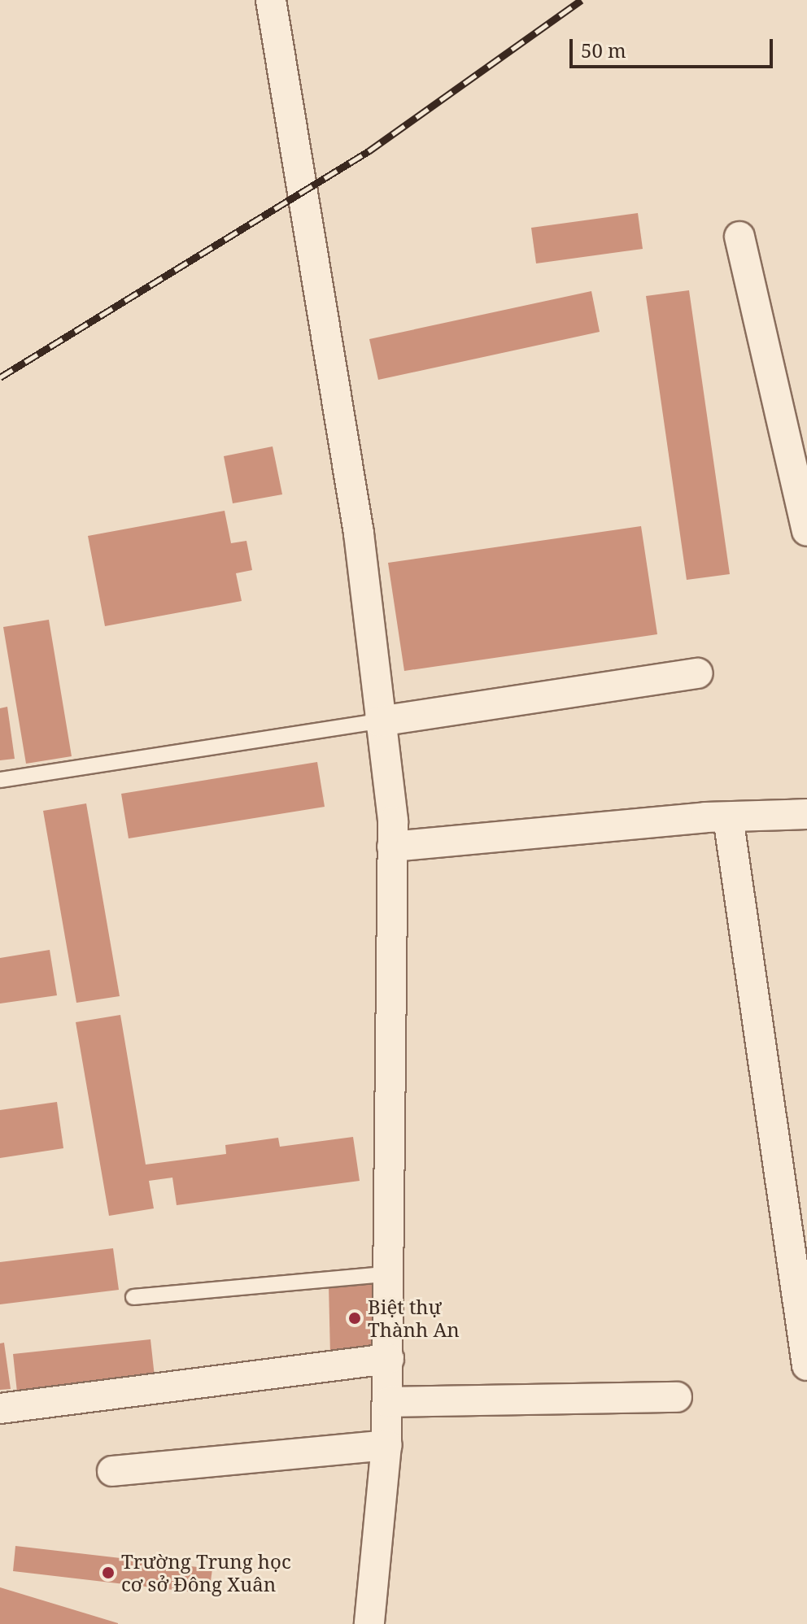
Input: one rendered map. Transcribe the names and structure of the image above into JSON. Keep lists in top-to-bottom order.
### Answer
{
  "places": ["Biệt thự Thành An", "Trường Trung học cơ sở Đông Xuân"],
  "scale_bar": "50 m"
}
